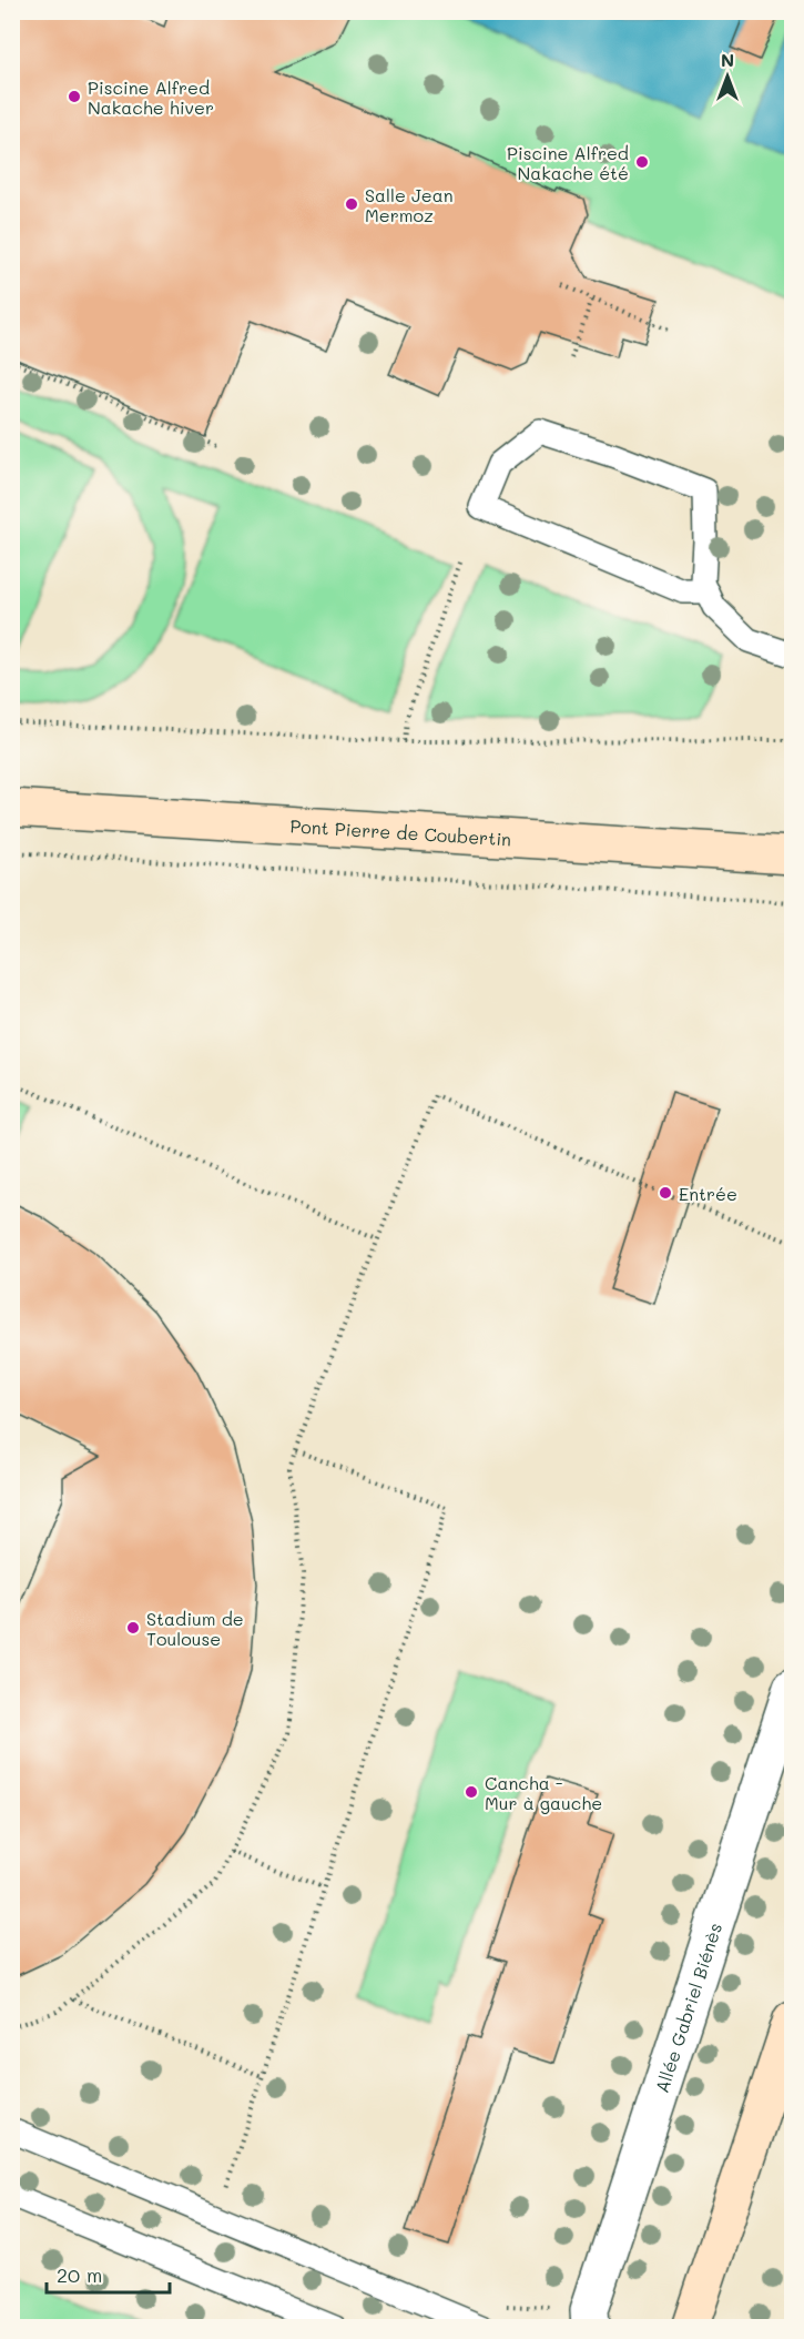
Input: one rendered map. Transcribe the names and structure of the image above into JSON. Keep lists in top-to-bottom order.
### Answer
{
  "streets": {
    "main road": ["Pont Pierre de Coubertin"],
    "street": ["Allée Gabriel Biénès"]
  },
  "places": [
    "Piscine Alfred Nakache hiver",
    "Piscine Alfred Nakache été",
    "Salle Jean Mermoz",
    "Entrée",
    "Stadium de Toulouse",
    "Cancha - Mur à gauche"
  ],
  "scale_bar": "20 m",
  "north": "top"
}
